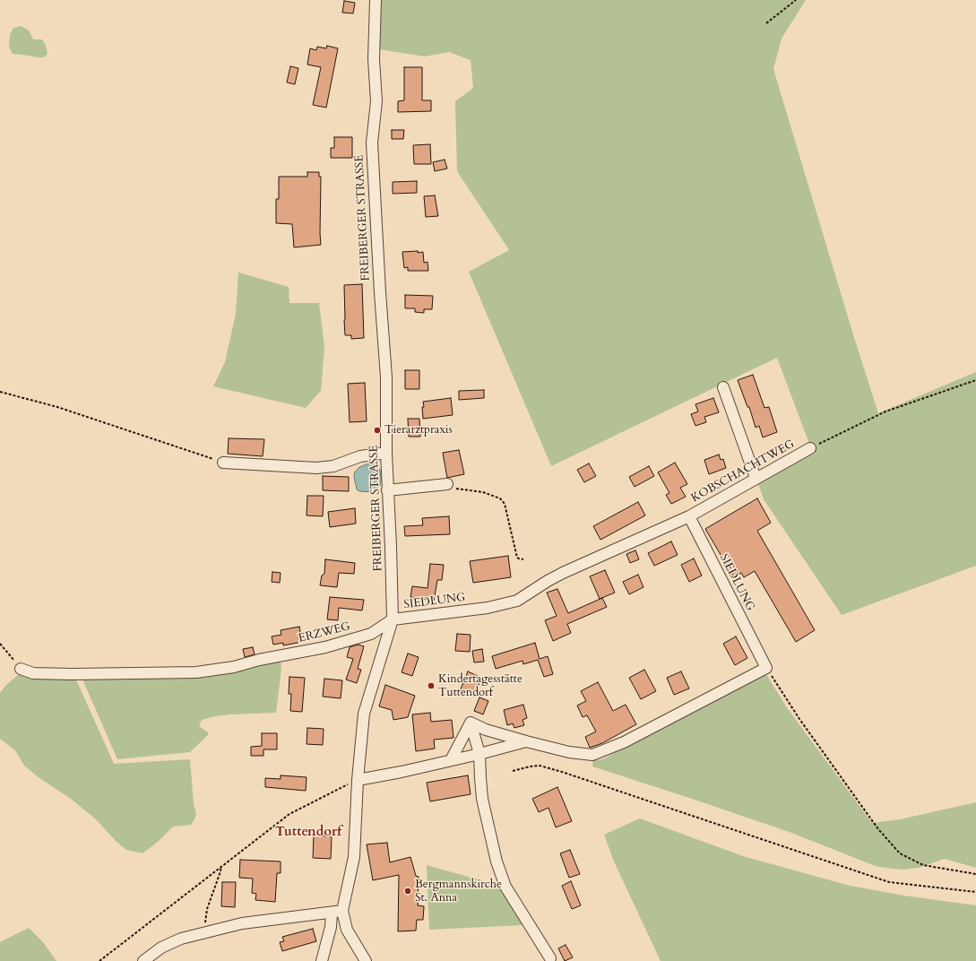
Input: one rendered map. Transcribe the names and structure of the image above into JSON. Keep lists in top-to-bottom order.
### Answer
{
  "streets": {
    "street": [
      "FREIBERGER STRASSE",
      "KOBSCHACHTWEG",
      "SIEDLUNG",
      "ERZWEG"
    ]
  },
  "crossings": [
    ["FREIBERGER STRASSE", "SIEDLUNG"],
    ["FREIBERGER STRASSE", "ERZWEG"],
    ["KOBSCHACHTWEG", "SIEDLUNG"],
    ["SIEDLUNG", "ERZWEG"]
  ],
  "districts": ["Tuttendorf"],
  "places": ["Tierarztpraxis", "Kindertagesstätte Tuttendorf", "Bergmannskirche St. Anna"]
}
